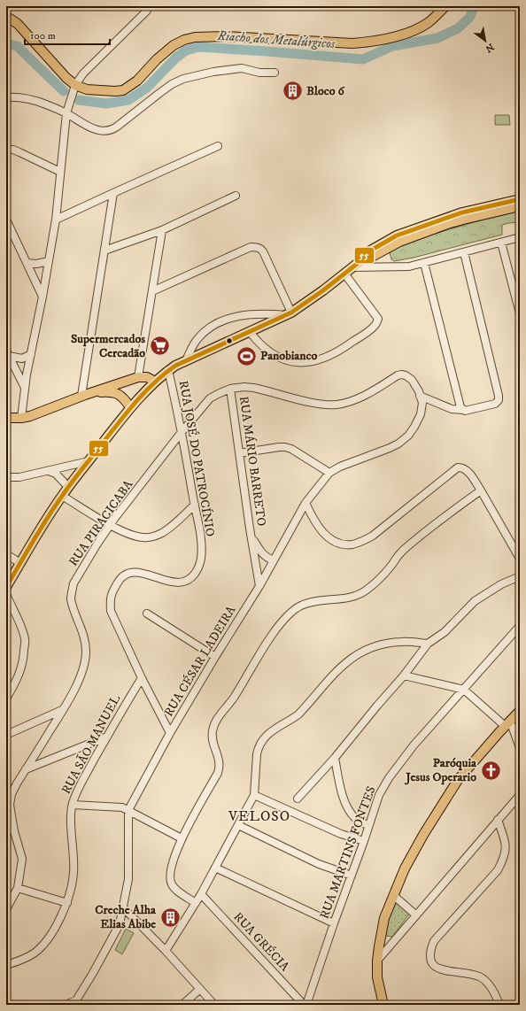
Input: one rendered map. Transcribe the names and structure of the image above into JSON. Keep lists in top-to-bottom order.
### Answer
{
  "streets": {
    "street": [
      "RUA JOSÉ DO PATROCÍNIO",
      "RUA MÁRIO BARRETO",
      "RUA PIRACICABA",
      "RUA CÉSAR LADEIRA",
      "RUA SÃO MANUEL",
      "RUA MARTINS FONTES",
      "RUA GRÉCIA"
    ]
  },
  "crossings": [
    ["RUA JOSÉ DO PATROCÍNIO", "RUA PIRACICABA"],
    ["RUA JOSÉ DO PATROCÍNIO", "RUA CÉSAR LADEIRA"],
    ["RUA JOSÉ DO PATROCÍNIO", "RUA SÃO MANUEL"],
    ["RUA MÁRIO BARRETO", "RUA PIRACICABA"],
    ["RUA MÁRIO BARRETO", "RUA CÉSAR LADEIRA"],
    ["RUA PIRACICABA", "RUA CÉSAR LADEIRA"],
    ["RUA MARTINS FONTES", "RUA GRÉCIA"]
  ],
  "districts": ["VELOSO"],
  "water": ["Riacho dos Metalúrgicos"],
  "places": {
    "building": ["Bloco 6", "Creche Alha Elias Abibe"],
    "supermarket": ["Supermercados Cercadão"],
    "sports": ["Panobianco"],
    "church": ["Paróquia Jesus Operario"]
  },
  "lines": ["transit line 55"],
  "scale_bar": "100 m",
  "north": "bottom right"
}
